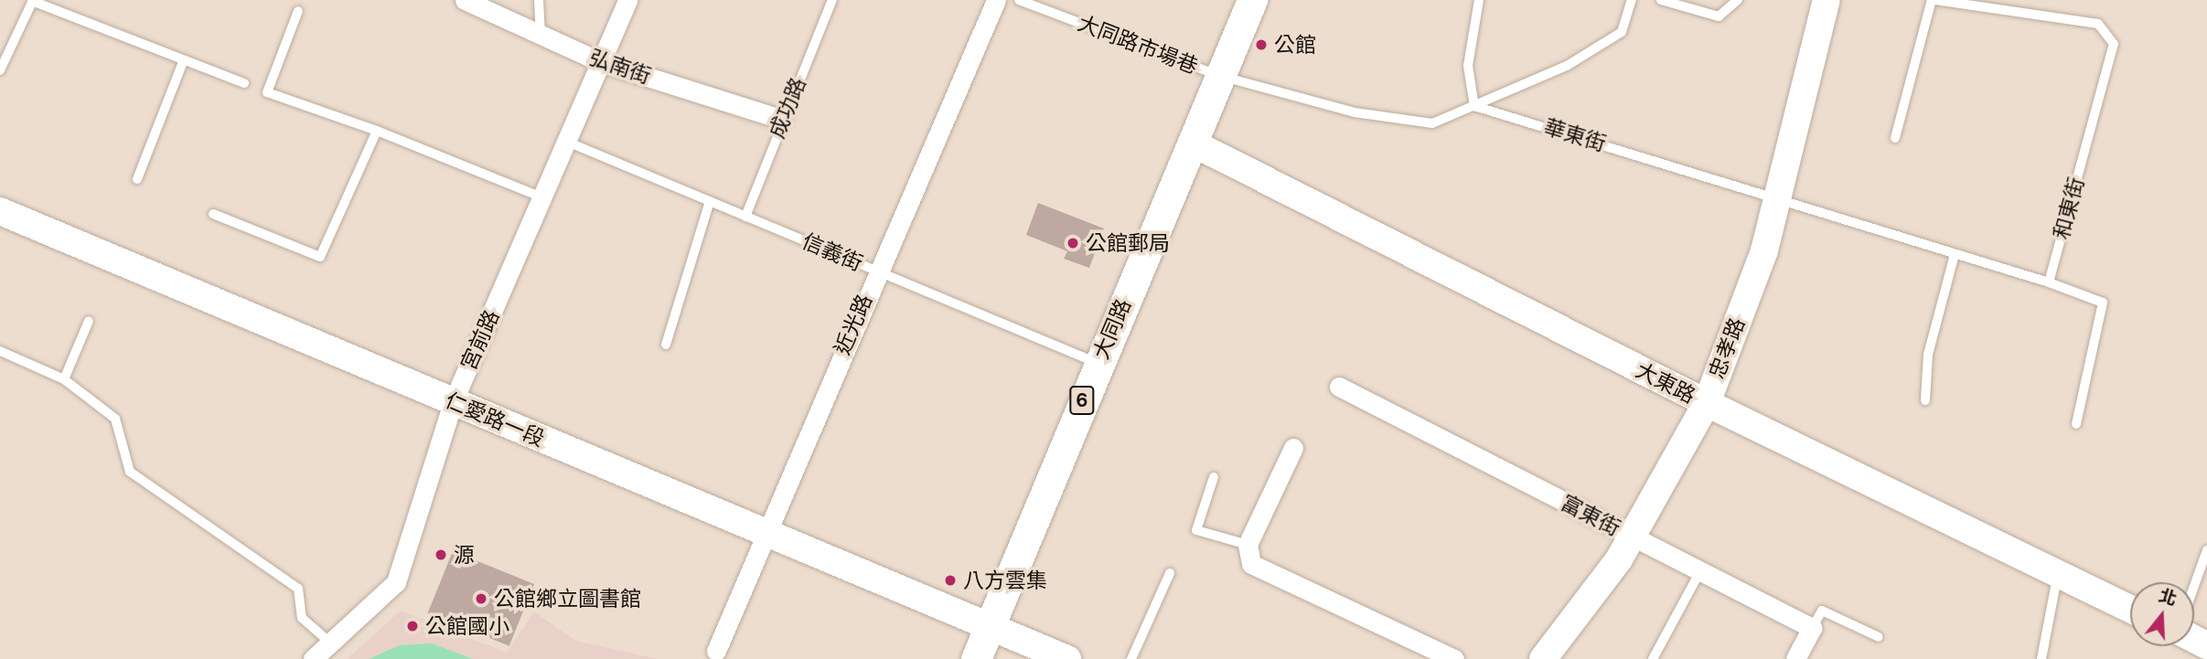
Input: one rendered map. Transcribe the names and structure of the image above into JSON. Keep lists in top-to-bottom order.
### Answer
{
  "streets": {
    "main road": ["大同路", "6"],
    "street": [
      "弘南街",
      "近光路",
      "宮前路",
      "忠孝路",
      "大東路",
      "仁愛路一段",
      "富東街"
    ],
    "lane": [
      "大同路市場巷",
      "成功路",
      "華東街",
      "和東街",
      "信義街"
    ]
  },
  "crossings": [
    ["大同路市場巷", "華東街"],
    ["大同路市場巷", "大同路"],
    ["弘南街", "成功路"],
    ["弘南街", "宮前路"],
    ["成功路", "信義街"],
    ["華東街", "忠孝路"],
    ["信義街", "近光路"],
    ["信義街", "大同路"],
    ["信義街", "宮前路"],
    ["近光路", "仁愛路一段"],
    ["大同路", "大東路"],
    ["大同路", "仁愛路一段"],
    ["宮前路", "仁愛路一段"],
    ["忠孝路", "大東路"],
    ["忠孝路", "富東街"]
  ],
  "places": [
    "公館",
    "公館郵局",
    "源",
    "八方雲集",
    "公館鄉立圖書館",
    "公館國小"
  ],
  "north": "top"
}
